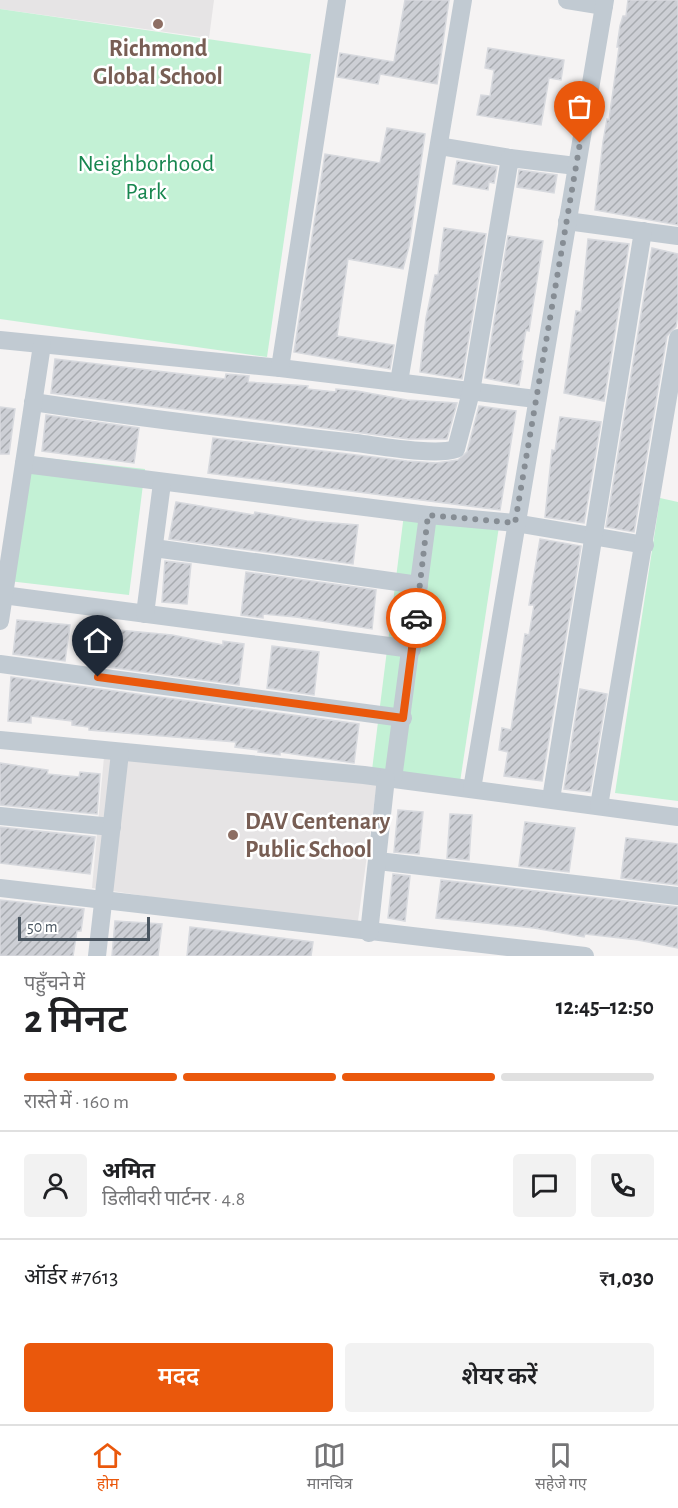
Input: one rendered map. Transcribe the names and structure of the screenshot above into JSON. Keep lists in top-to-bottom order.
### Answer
{
  "parks": ["Neighborhood Park"],
  "places": ["Richmond Global School", "DAV Centenary Public School"],
  "scale_bar": "50 m",
  "page": {
    "scale": "50 m",
    "heading": ["2 मिनट", "पहुँचने में", "12:45–12:50"],
    "panel": [
      "अमित",
      "डिलीवरी पार्टनर · 4.8",
      "ऑर्डर #7613",
      "₹1,030"
    ],
    "bar": "रास्ते में · 160 m",
    "buttons": ["मदद", "शेयर करें"],
    "tabs": ["होम", "मानचित्र", "सहेजे गए"]
  }
}
